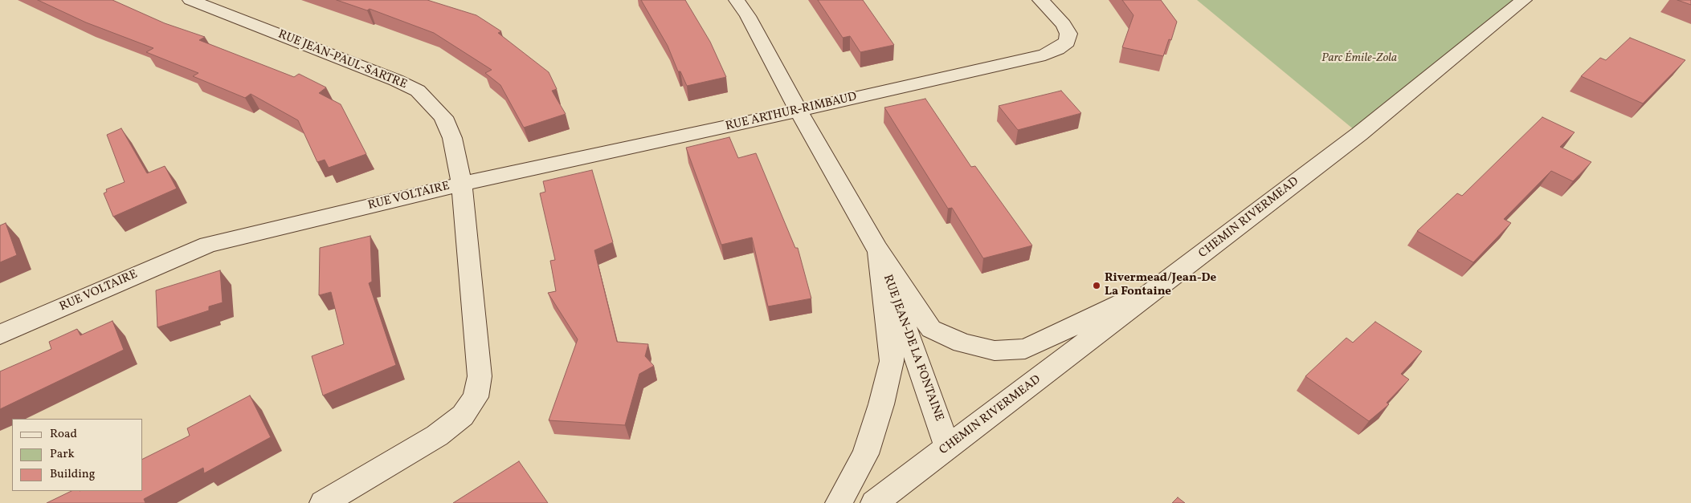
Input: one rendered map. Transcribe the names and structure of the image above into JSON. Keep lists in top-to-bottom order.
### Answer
{
  "streets": {
    "street": [
      "RUE JEAN-PAUL-SARTRE",
      "RUE ARTHUR-RIMBAUD",
      "RUE VOLTAIRE",
      "CHEMIN RIVERMEAD",
      "RUE JEAN-DE LA FONTAINE"
    ]
  },
  "crossings": [
    ["RUE JEAN-PAUL-SARTRE", "RUE ARTHUR-RIMBAUD"],
    ["RUE JEAN-PAUL-SARTRE", "RUE VOLTAIRE"],
    ["RUE ARTHUR-RIMBAUD", "RUE VOLTAIRE"],
    ["RUE ARTHUR-RIMBAUD", "RUE JEAN-DE LA FONTAINE"],
    ["CHEMIN RIVERMEAD", "RUE JEAN-DE LA FONTAINE"]
  ],
  "parks": ["Parc Émile-Zola"],
  "places": ["Rivermead/Jean-De La Fontaine"],
  "legend": ["Road", "Park", "Building"]
}
